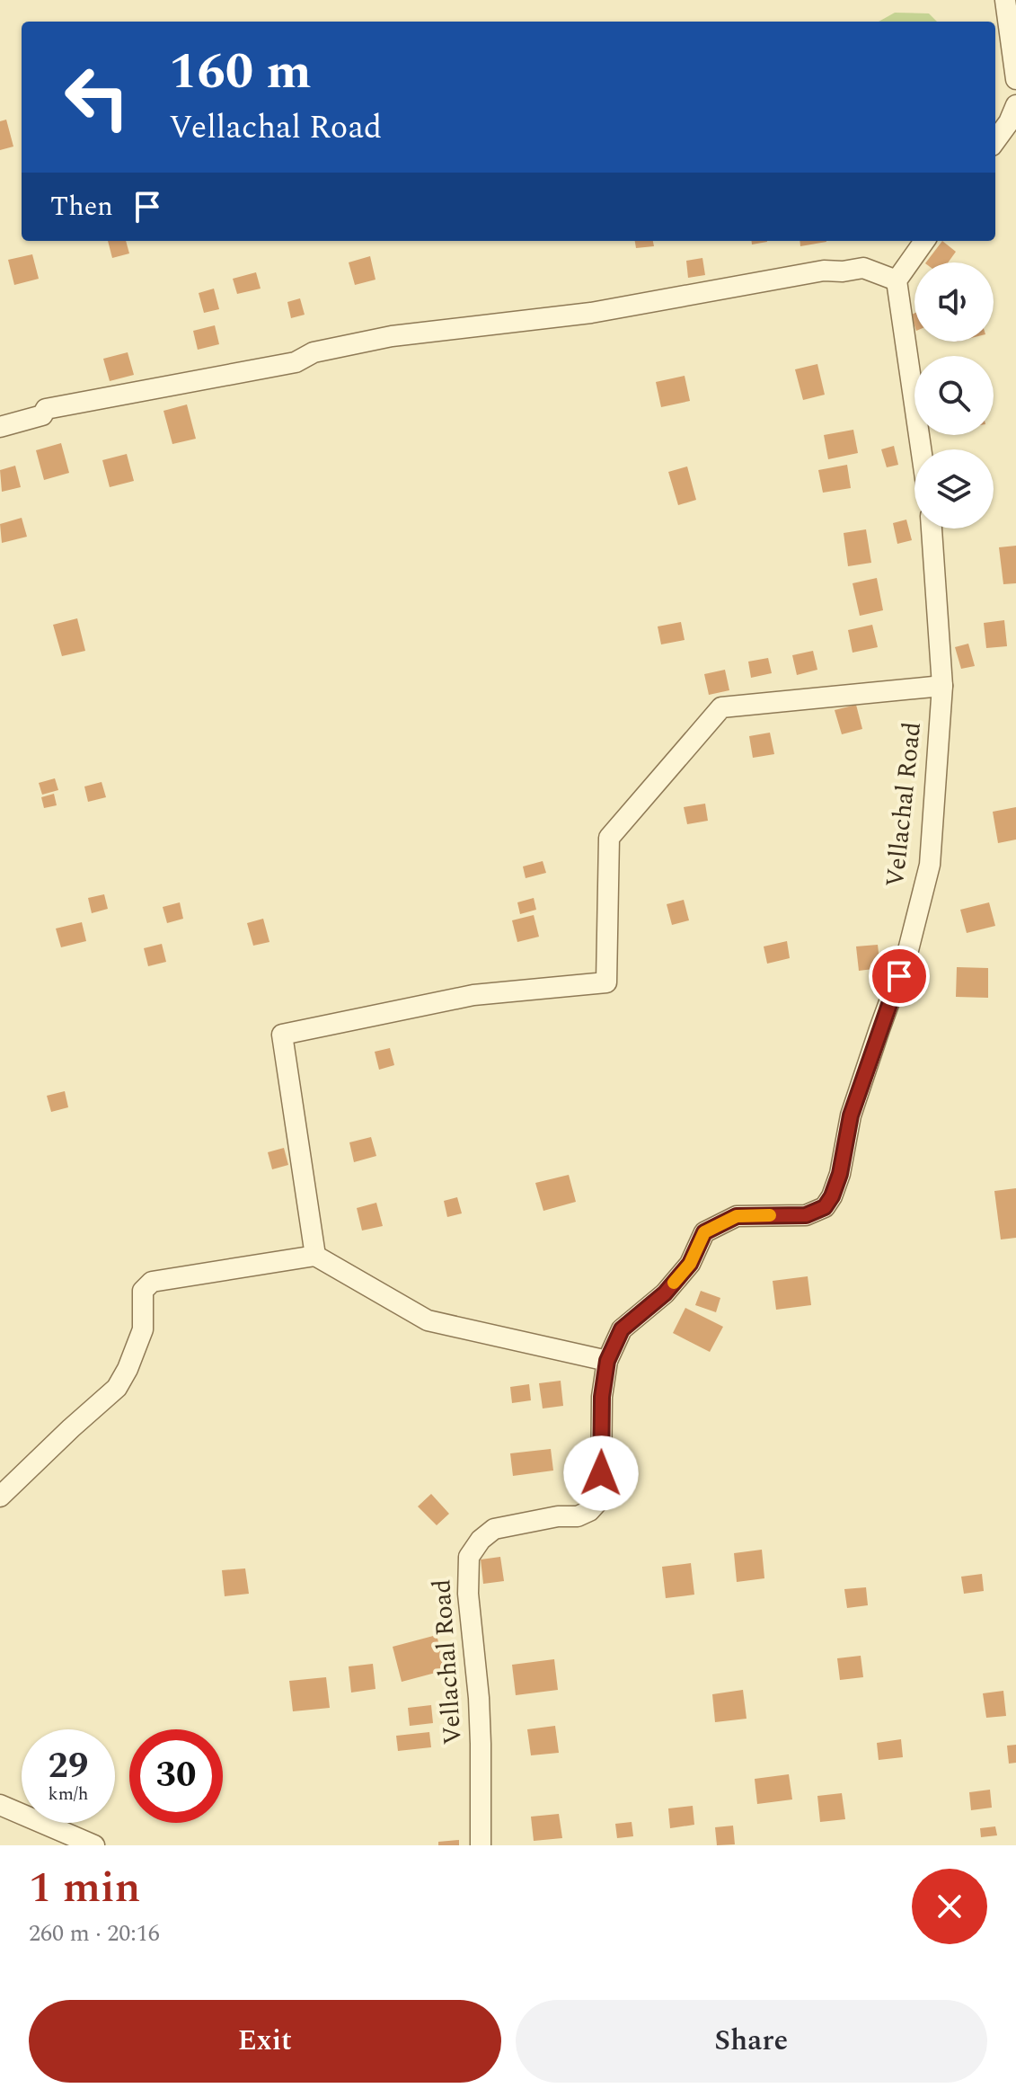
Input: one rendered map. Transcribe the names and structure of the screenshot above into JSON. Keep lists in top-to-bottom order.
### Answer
{
  "streets": {
    "street": ["Vellachal Road"]
  },
  "page": {
    "turn": ["160 m", "Vellachal Road"],
    "then": "Then",
    "speed": "29 km/h",
    "limit": "30",
    "heading": ["1 min", "260 m · 20:16"],
    "buttons": ["Exit", "Share"]
  }
}
